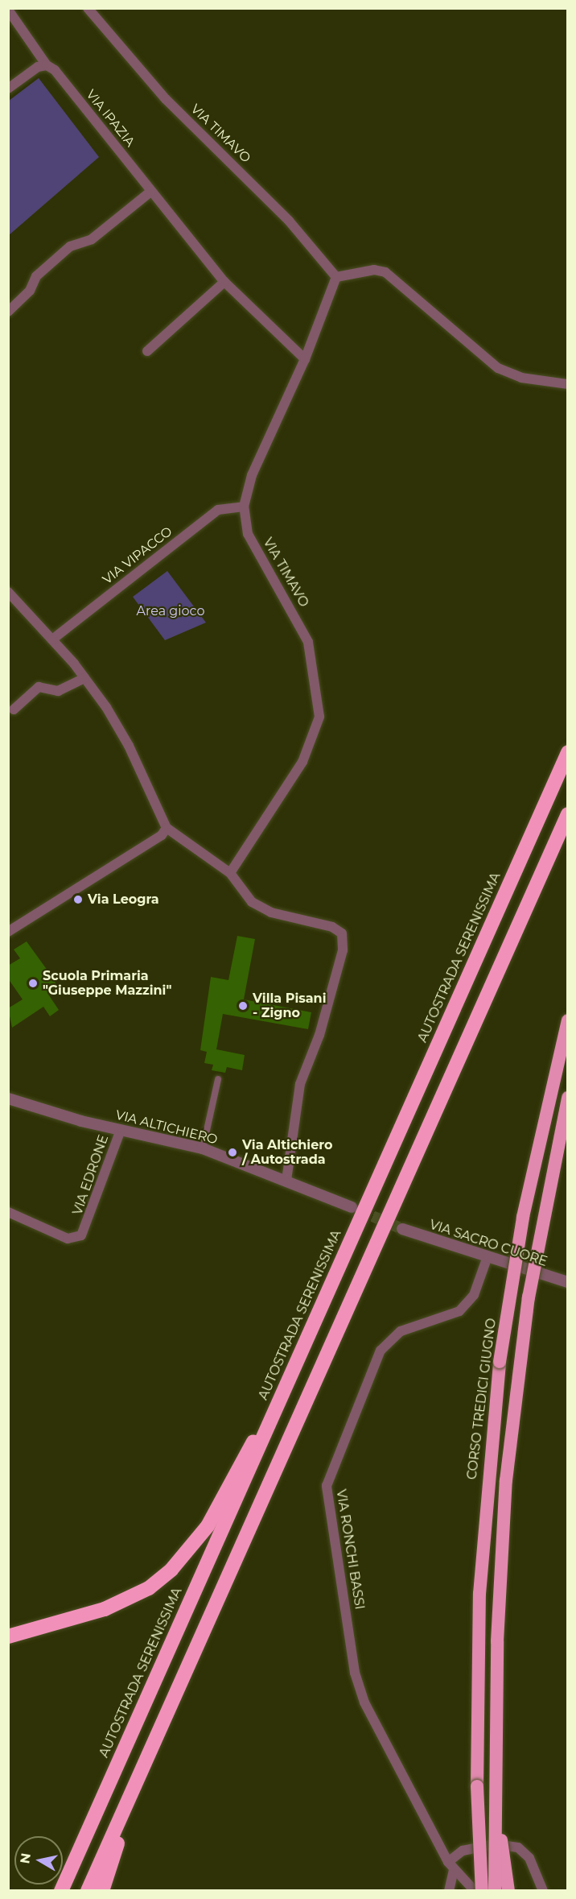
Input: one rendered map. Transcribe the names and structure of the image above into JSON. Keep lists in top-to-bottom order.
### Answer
{
  "streets": {
    "highway": ["AUTOSTRADA SERENISSIMA", "CORSO TREDICI GIUGNO"],
    "street": [
      "VIA IPAZIA",
      "VIA TIMAVO",
      "VIA VIPACCO",
      "VIA ALTICHIERO",
      "VIA EDRONE",
      "VIA SACRO CUORE",
      "VIA RONCHI BASSI"
    ]
  },
  "crossings": [
    ["VIA IPAZIA", "VIA TIMAVO"],
    ["VIA TIMAVO", "VIA VIPACCO"],
    ["VIA ALTICHIERO", "VIA EDRONE"],
    ["VIA SACRO CUORE", "VIA RONCHI BASSI"]
  ],
  "parks": ["Area gioco"],
  "places": [
    "Via Leogra",
    "Scuola Primaria \"Giuseppe Mazzini\"",
    "Villa Pisani - Zigno",
    "Via Altichiero / Autostrada"
  ],
  "north": "left"
}
